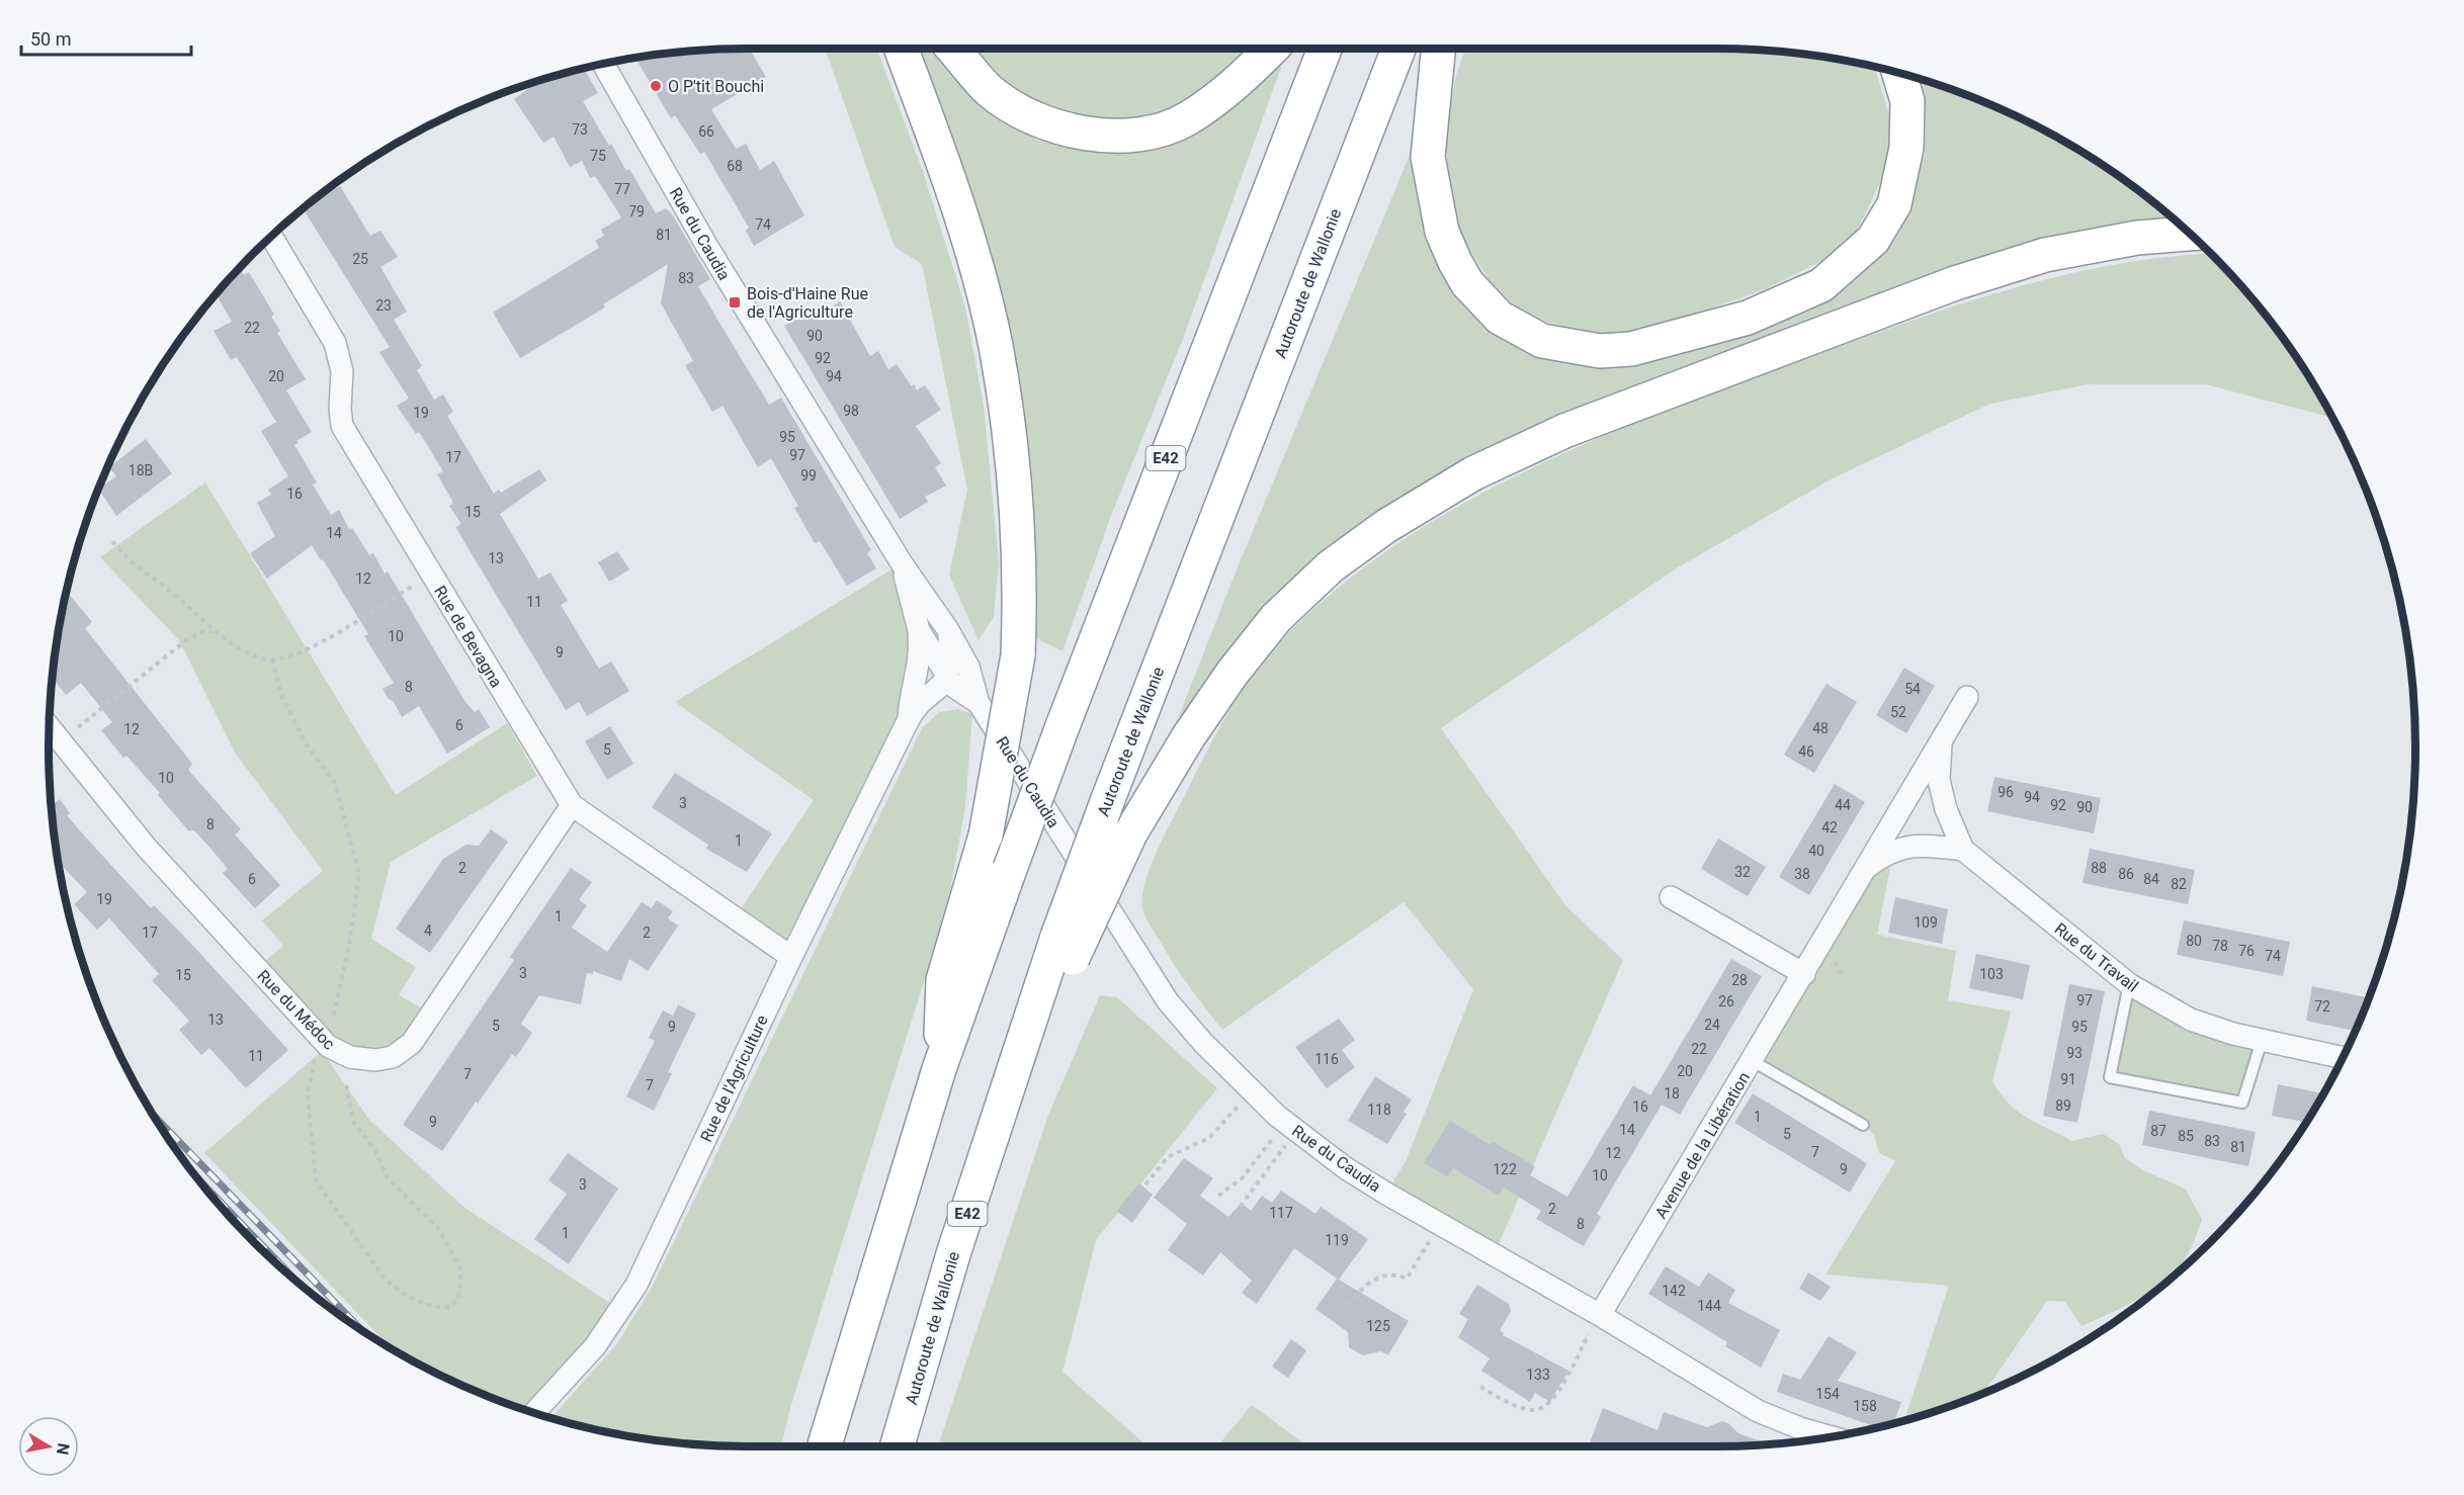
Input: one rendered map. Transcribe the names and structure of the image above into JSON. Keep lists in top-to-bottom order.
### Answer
{
  "streets": {
    "highway": ["Autoroute de Wallonie", "E42"],
    "street": [
      "Rue du Caudia",
      "Rue de Bevagna",
      "Rue du Travail",
      "Rue du Médoc",
      "Rue de l'Agriculture",
      "Avenue de la Libération"
    ]
  },
  "crossings": [
    ["Rue du Caudia", "Rue de l'Agriculture"],
    ["Rue du Caudia", "Avenue de la Libération"],
    ["Rue de Bevagna", "Rue du Médoc"],
    ["Rue de Bevagna", "Rue de l'Agriculture"],
    ["Rue du Travail", "Avenue de la Libération"]
  ],
  "places": {
    "other": ["O P'tit Bouchi"],
    "transit": ["Bois-d'Haine Rue de l'Agriculture"]
  },
  "house_numbers": [
    "73",
    "66",
    "75",
    "68",
    "77",
    "79",
    "74",
    "81",
    "25",
    "83",
    "23",
    "22",
    "90",
    "92",
    "20",
    "94",
    "98",
    "19",
    "95",
    "97",
    "17",
    "18B",
    "99",
    "16",
    "15",
    "14",
    "13",
    "12",
    "11",
    "10",
    "9",
    "8",
    "54",
    "52",
    "6",
    "48",
    "12",
    "5",
    "46",
    "10",
    "96",
    "94",
    "3",
    "44",
    "92",
    "90",
    "8",
    "42",
    "1",
    "40",
    "2",
    "88",
    "32",
    "38",
    "86",
    "6",
    "84",
    "82",
    "19",
    "1",
    "109",
    "4",
    "17",
    "2",
    "80",
    "78",
    "76",
    "74",
    "3",
    "103",
    "15",
    "28",
    "97",
    "26",
    "72",
    "13",
    "24",
    "5",
    "9",
    "95",
    "22",
    "93",
    "11",
    "116",
    "20",
    "7",
    "91",
    "7",
    "18",
    "89",
    "16",
    "118",
    "1",
    "9",
    "14",
    "87",
    "5",
    "85",
    "83",
    "81",
    "7",
    "12",
    "122",
    "9",
    "10",
    "3",
    "2",
    "117",
    "8",
    "1",
    "119",
    "142",
    "144",
    "125",
    "133",
    "154",
    "158"
  ],
  "scale_bar": "50 m",
  "north": "right"
}
